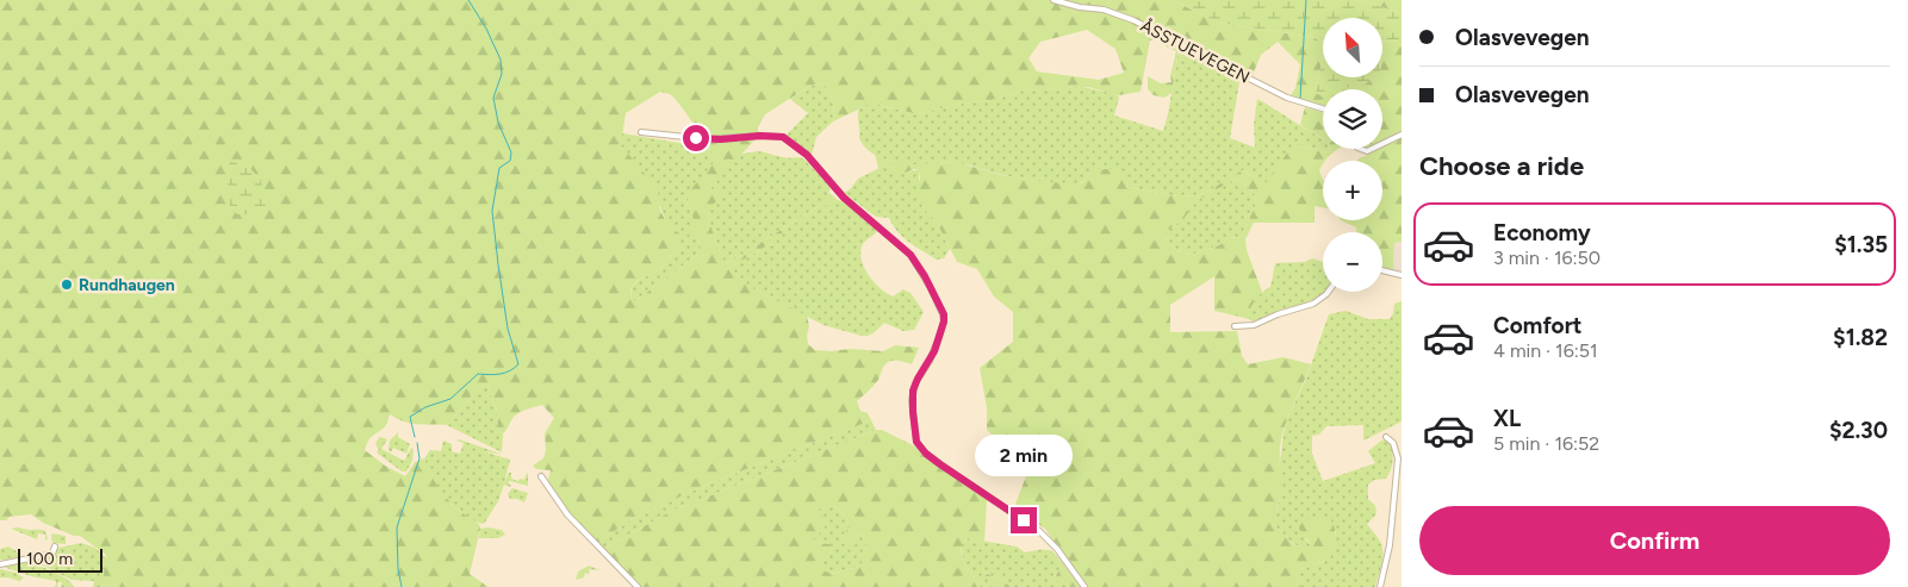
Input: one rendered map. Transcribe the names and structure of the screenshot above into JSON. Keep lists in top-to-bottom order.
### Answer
{
  "streets": {
    "street": ["ÅSSTUEVEGEN"]
  },
  "places": ["Rundhaugen"],
  "scale_bar": "100 m",
  "north": "top left",
  "page": {
    "banner": ["Olasvevegen", "Olasvevegen"],
    "map_buttons": ["+", "−"],
    "heading": "Choose a ride",
    "list": [
      {
        "name": "Economy",
        "note": "3 min · 16:50",
        "value": "$1.35"
      },
      {
        "name": "Comfort",
        "note": "4 min · 16:51",
        "value": "$1.82"
      },
      {
        "name": "XL",
        "note": "5 min · 16:52",
        "value": "$2.30"
      }
    ],
    "bubble": "2 min",
    "buttons": "Confirm",
    "scale": "100 m"
  }
}
